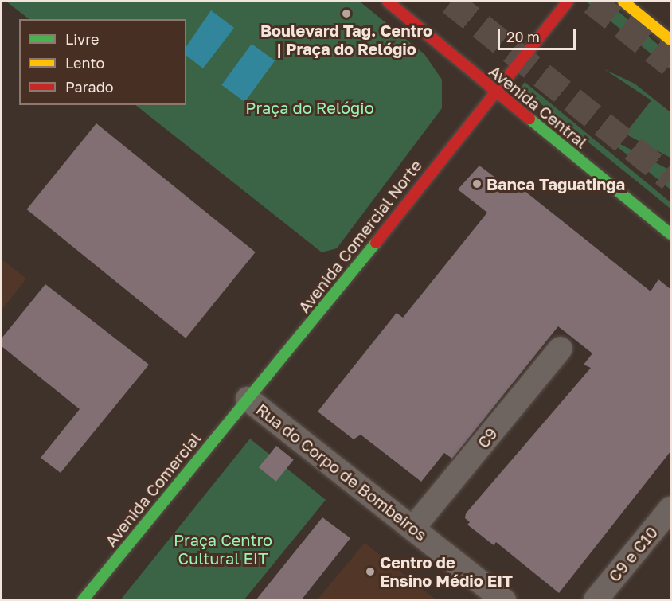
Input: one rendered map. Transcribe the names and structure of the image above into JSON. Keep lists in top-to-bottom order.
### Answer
{
  "streets": {
    "main road": ["Avenida Central", "Avenida Comercial Norte", "Avenida Comercial"],
    "street": ["C9", "Rua do Corpo de Bombeiros", "C9 e C10"]
  },
  "crossings": [
    ["Avenida Central", "Avenida Comercial Norte"],
    ["Avenida Comercial Norte", "Rua do Corpo de Bombeiros"],
    ["Avenida Comercial Norte", "Avenida Comercial"],
    ["C9", "Rua do Corpo de Bombeiros"],
    ["Rua do Corpo de Bombeiros", "Avenida Comercial"]
  ],
  "parks": ["Praça do Relógio", "Praça Centro Cultural EIT"],
  "places": ["Boulevard Tag. Centro | Praça do Relógio", "Banca Taguatinga", "Centro de Ensino Médio EIT"],
  "legend": ["Livre", "Lento", "Parado"],
  "scale_bar": "20 m"
}
